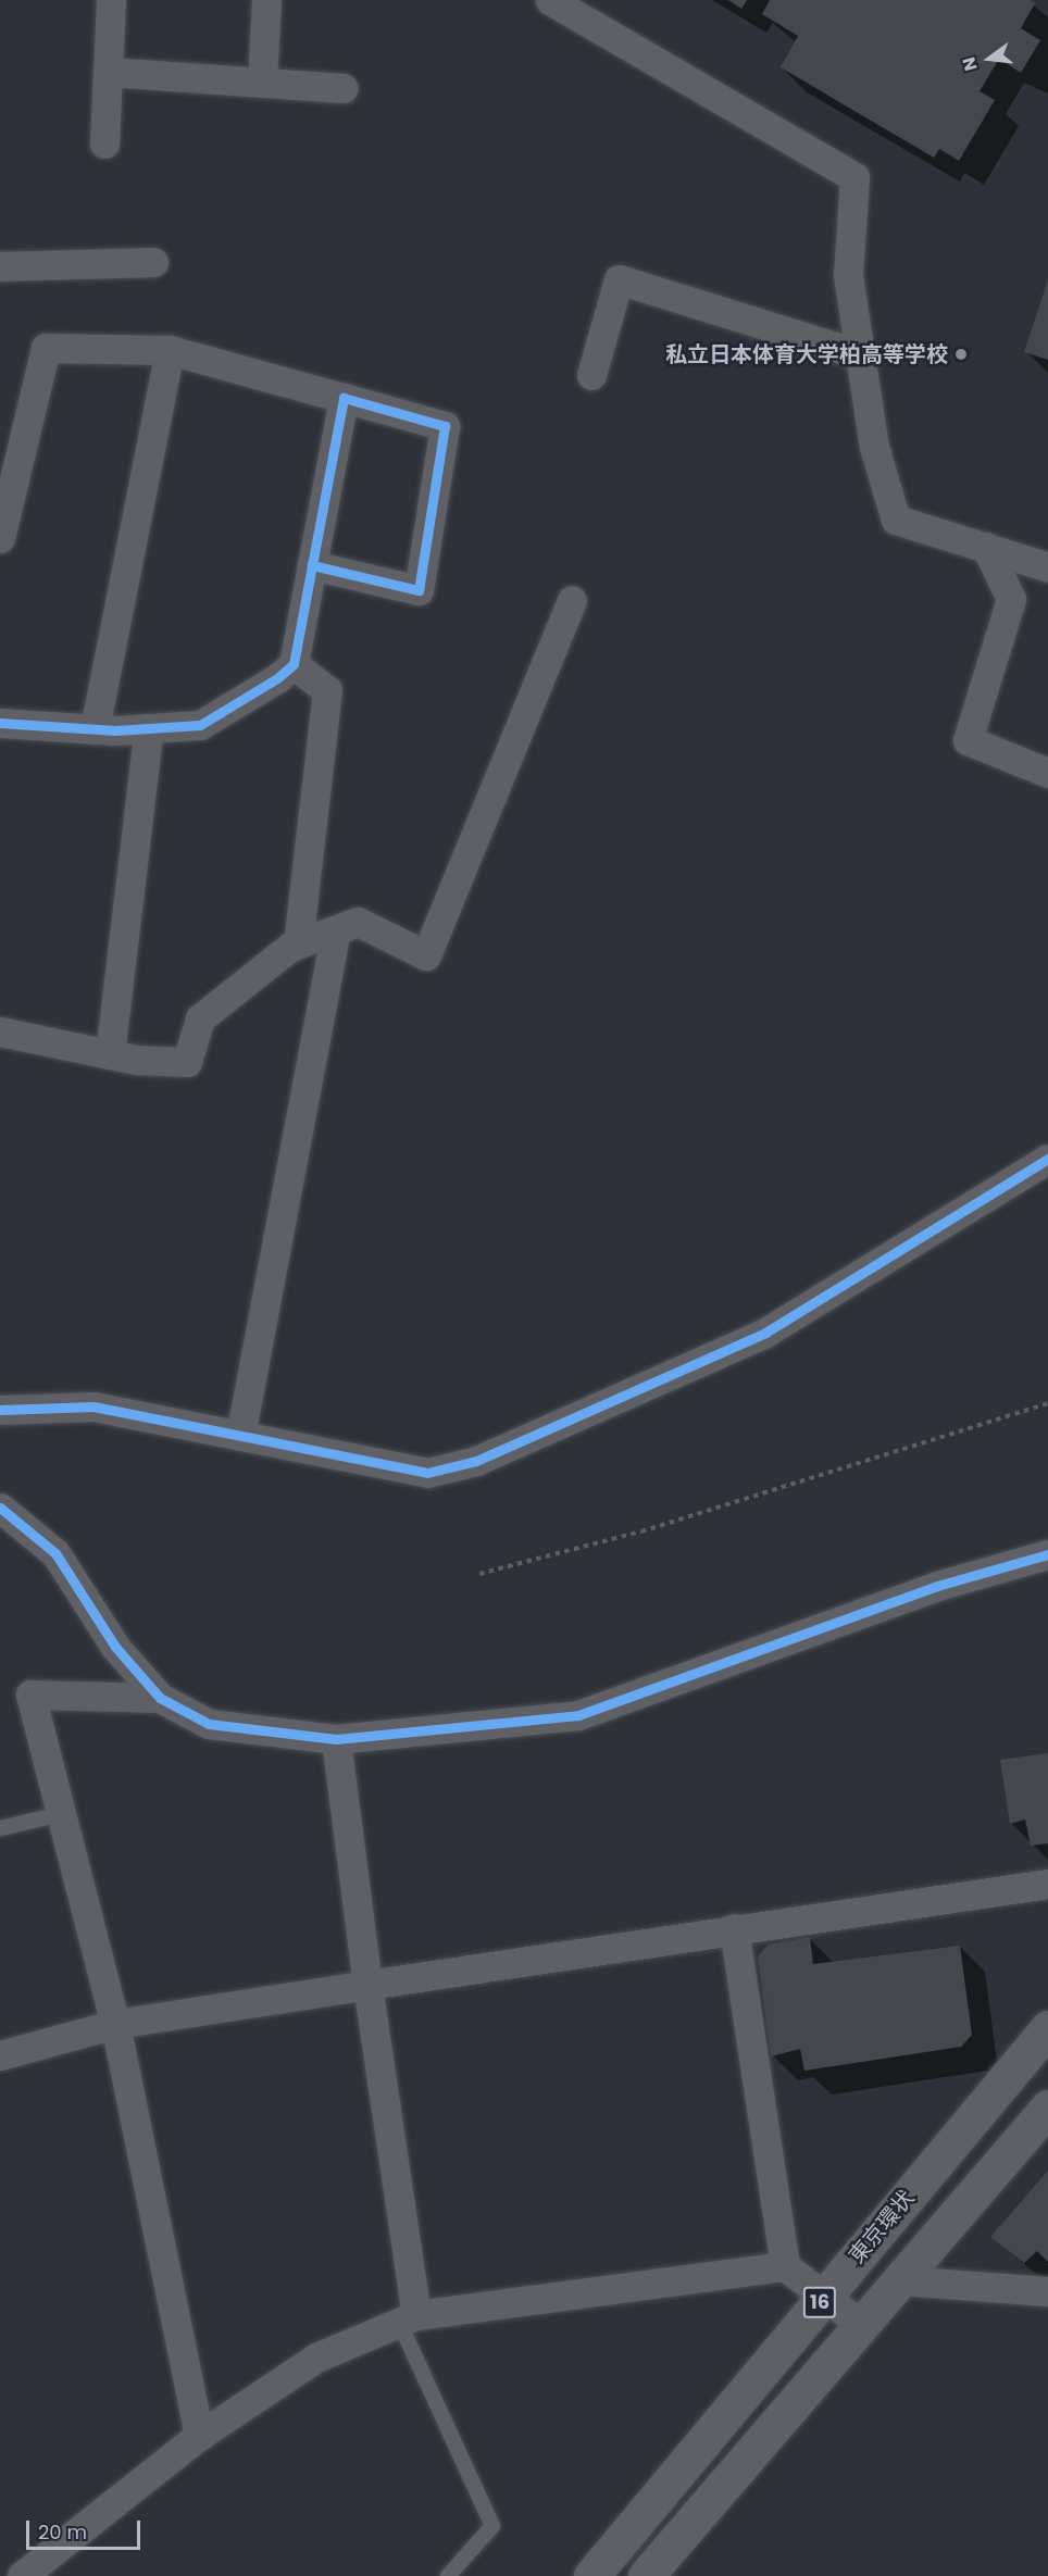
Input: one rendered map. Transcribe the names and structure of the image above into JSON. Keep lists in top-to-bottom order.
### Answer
{
  "streets": {
    "highway": ["東京環状", "16"]
  },
  "places": ["私立日本体育大学柏高等学校"],
  "scale_bar": "20 m",
  "north": "left"
}
